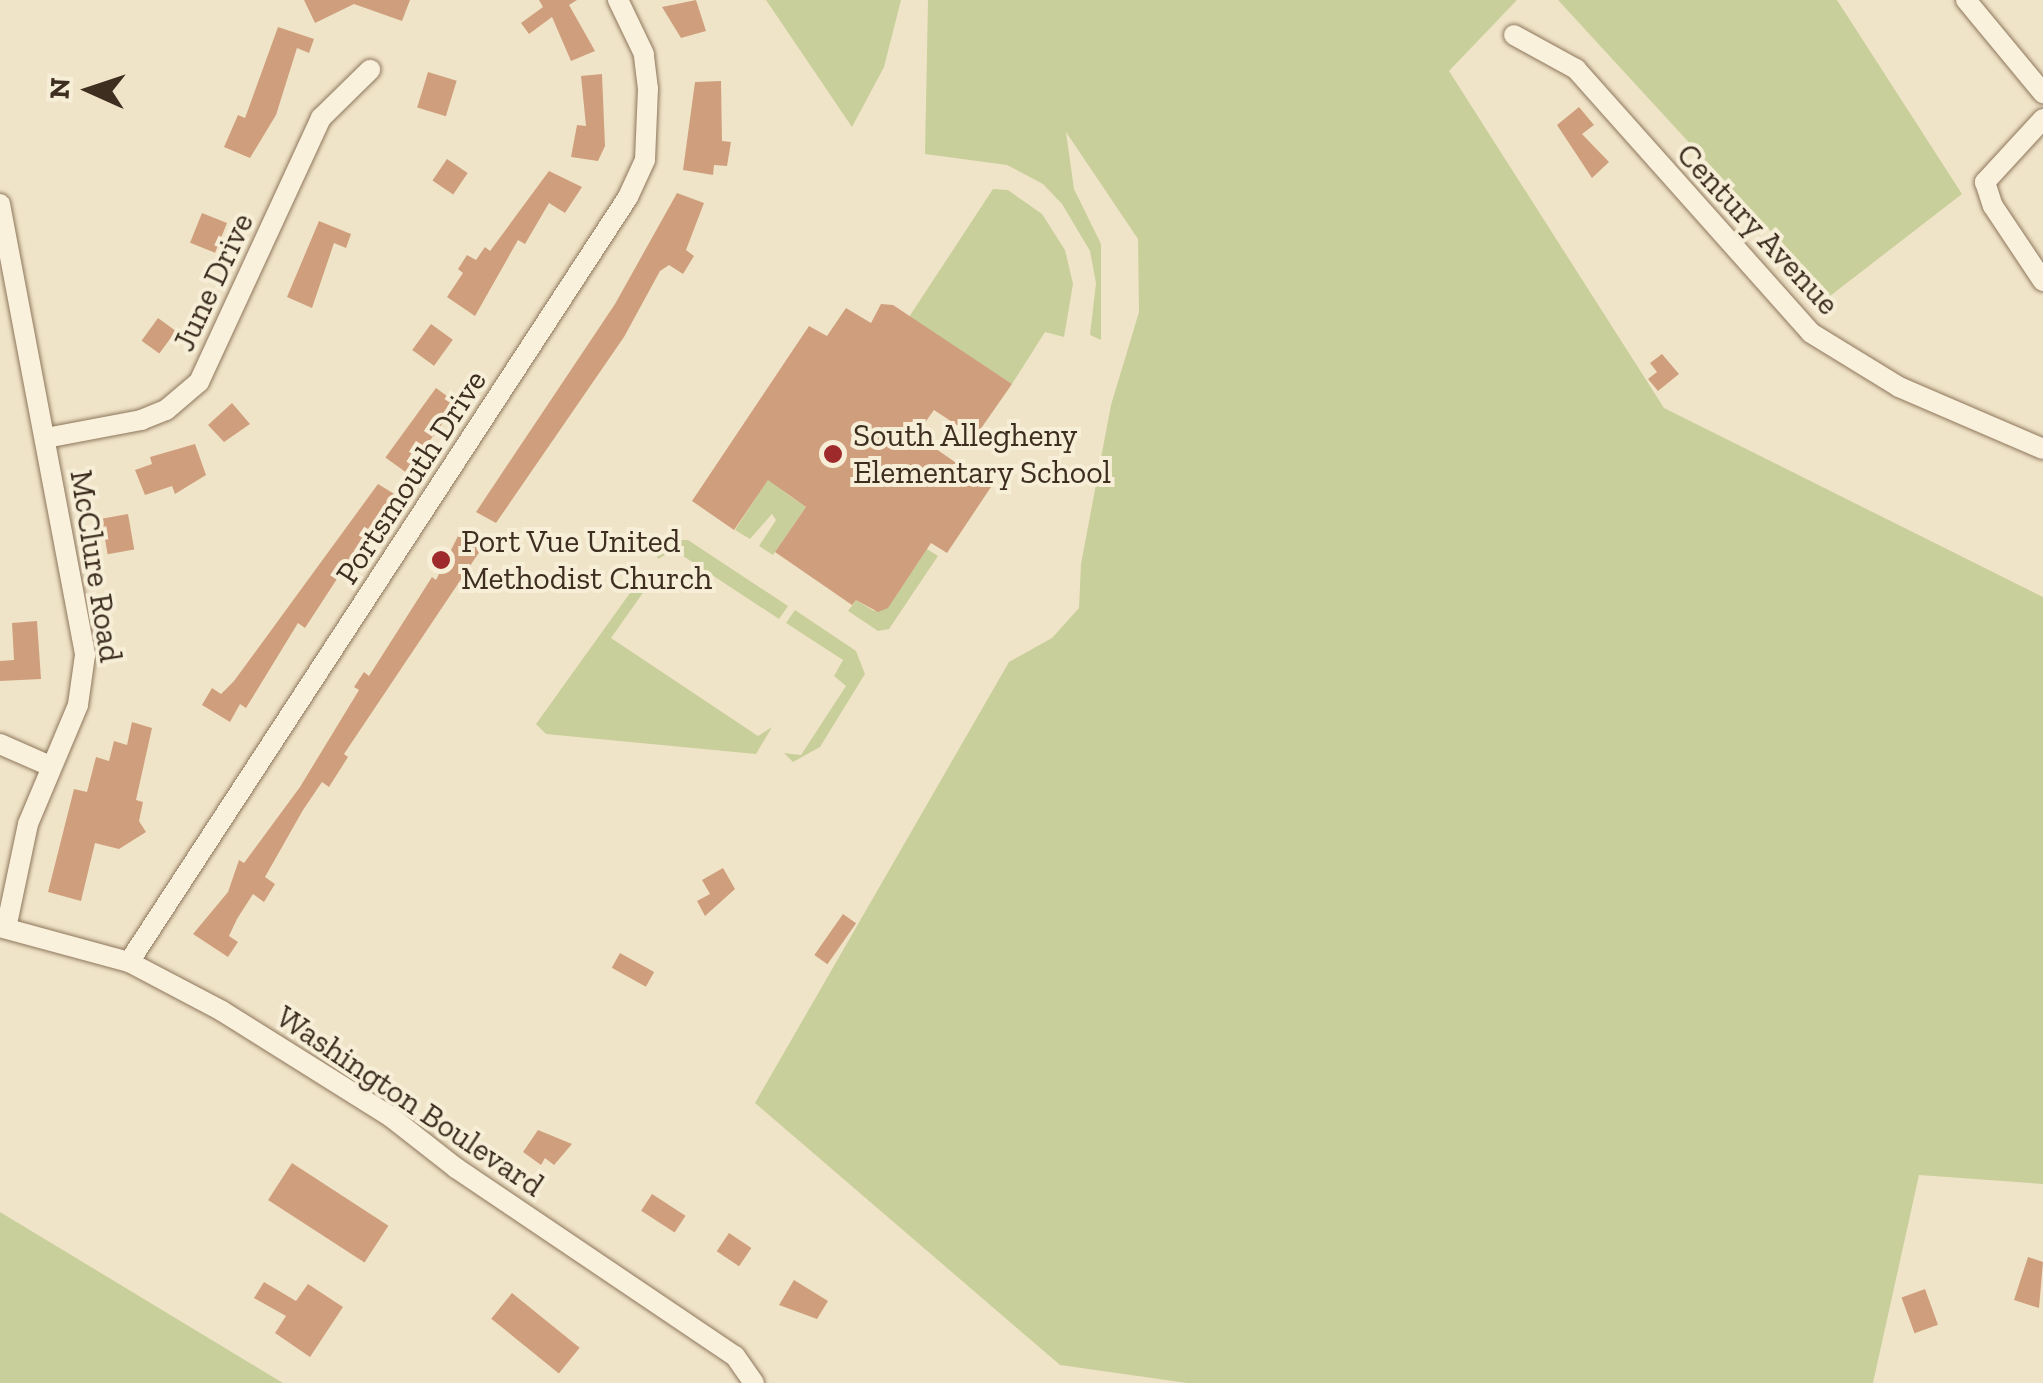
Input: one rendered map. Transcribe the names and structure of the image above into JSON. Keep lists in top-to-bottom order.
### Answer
{
  "streets": {
    "street": [
      "Century Avenue",
      "June Drive",
      "Portsmouth Drive",
      "McClure Road",
      "Washington Boulevard"
    ]
  },
  "crossings": [
    ["June Drive", "McClure Road"],
    ["Portsmouth Drive", "Washington Boulevard"],
    ["McClure Road", "Washington Boulevard"]
  ],
  "places": ["South Allegheny Elementary School", "Port Vue United Methodist Church"],
  "north": "left"
}
